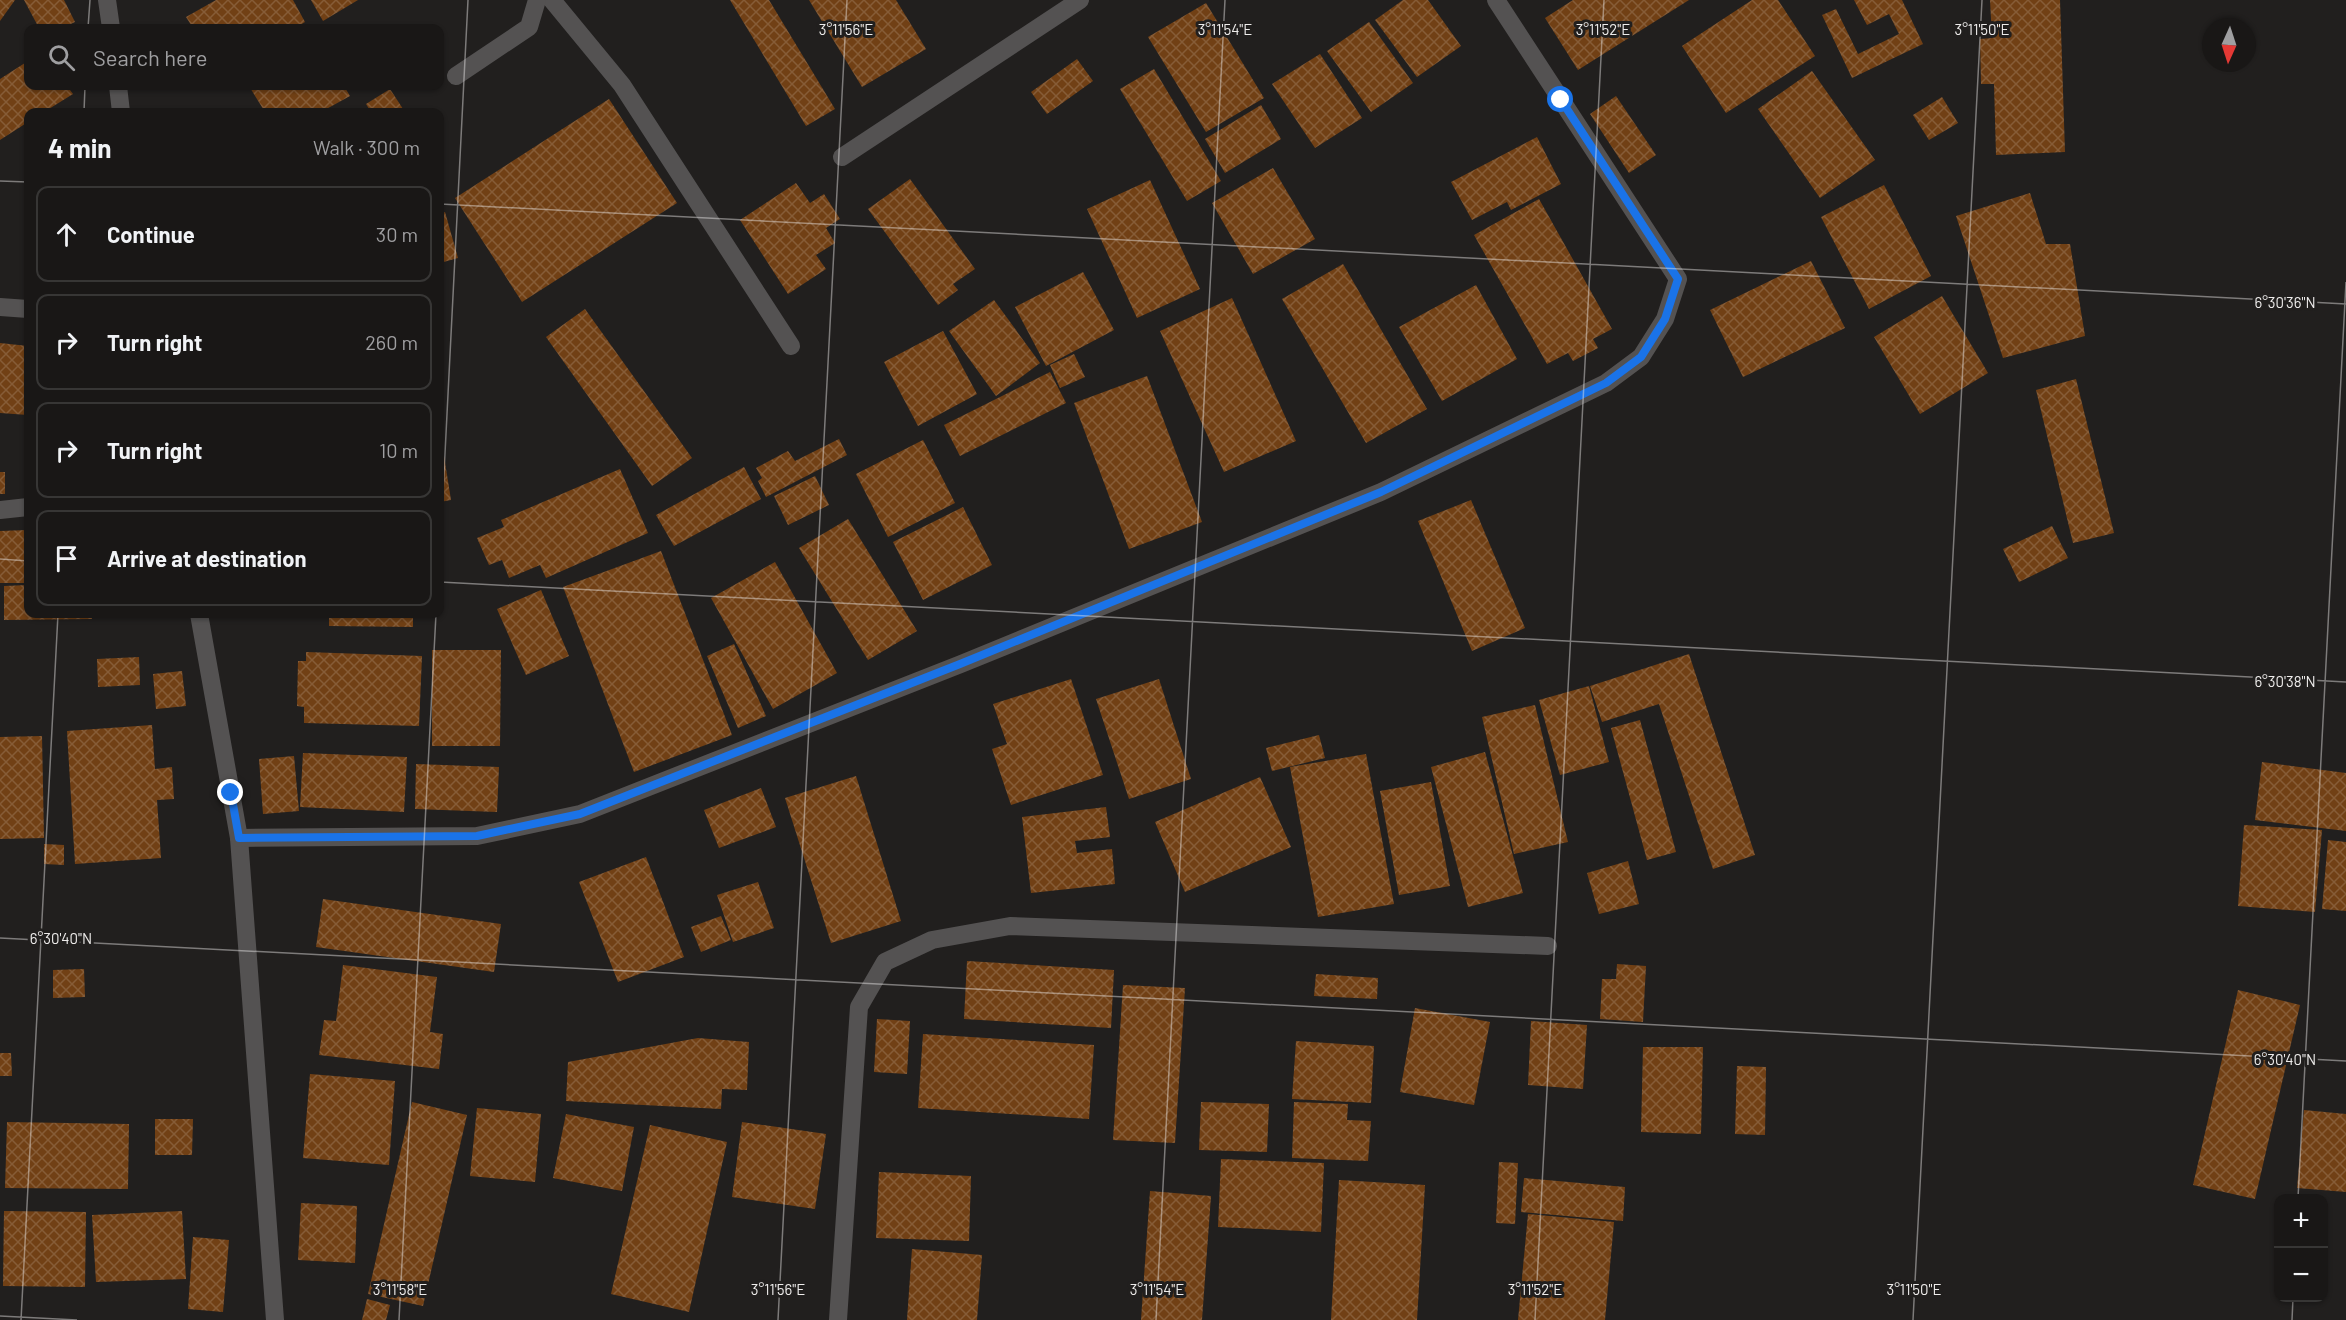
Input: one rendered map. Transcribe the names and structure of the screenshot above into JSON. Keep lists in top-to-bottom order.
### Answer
{
  "north": "bottom",
  "page": {
    "search": "Search here",
    "heading": ["4 min", "Walk · 300 m"],
    "list": [
      ["Continue", "30 m"],
      ["Turn right", "260 m"],
      ["Turn right", "10 m"],
      "Arrive at destination"
    ],
    "map_buttons": ["+", "−"]
  },
  "coordinates": [
    "3°11'56\"E",
    "3°11'54\"E",
    "3°11'52\"E",
    "3°11'50\"E",
    "6°30'36\"N",
    "6°30'38\"N",
    "6°30'40\"N",
    "3°11'58\"E"
  ]
}
